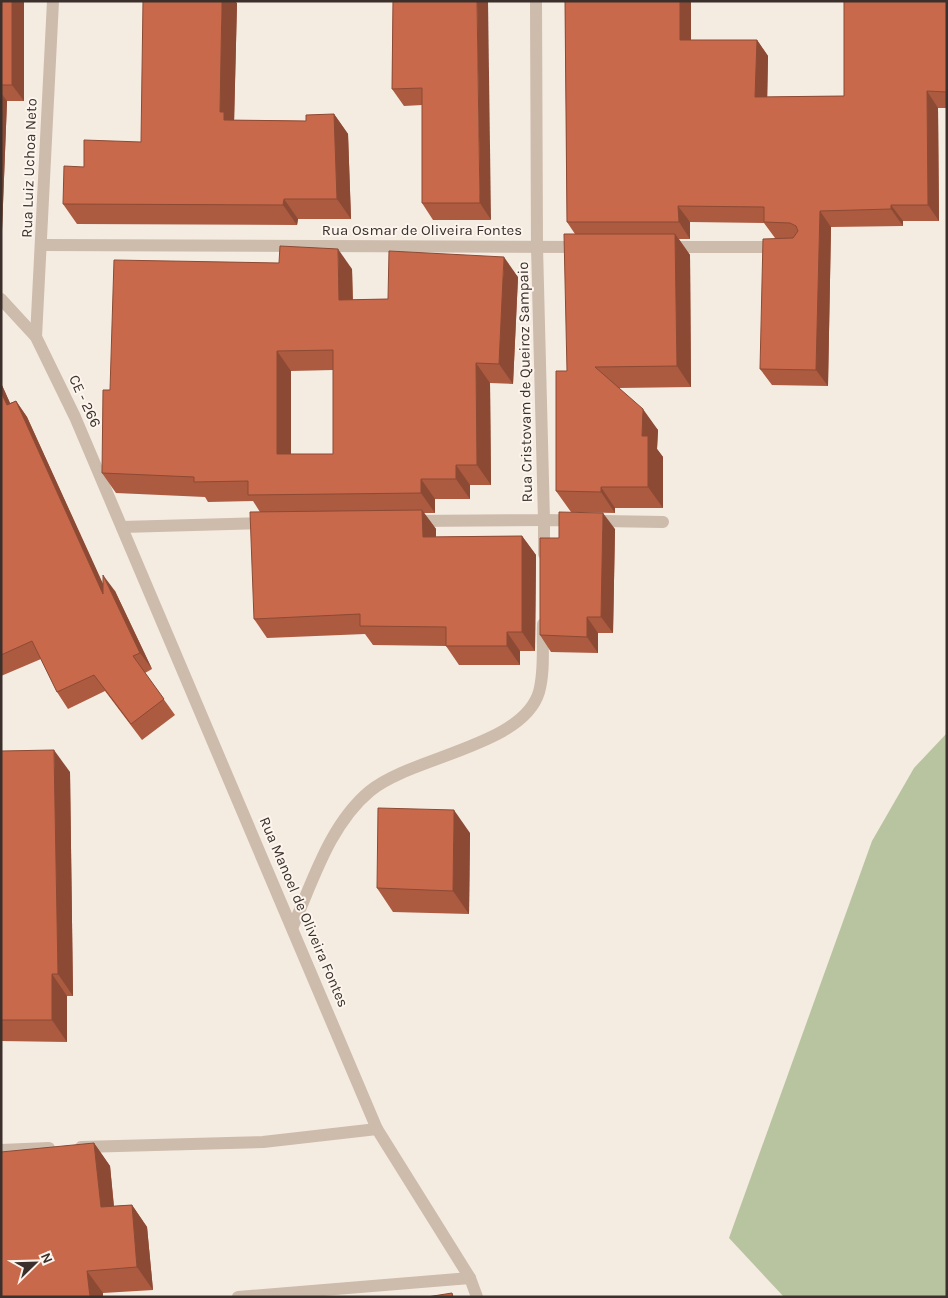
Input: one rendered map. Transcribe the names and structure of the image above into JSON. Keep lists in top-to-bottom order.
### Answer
{
  "streets": {
    "street": [
      "Rua Luiz Uchoa Neto",
      "Rua Osmar de Oliveira Fontes",
      "Rua Cristovam de Queiroz Sampaio",
      "CE - 266",
      "Rua Manoel de Oliveira Fontes"
    ]
  },
  "crossings": [
    ["Rua Luiz Uchoa Neto", "Rua Osmar de Oliveira Fontes"],
    ["Rua Luiz Uchoa Neto", "CE - 266"],
    ["Rua Osmar de Oliveira Fontes", "Rua Cristovam de Queiroz Sampaio"],
    ["CE - 266", "Rua Manoel de Oliveira Fontes"]
  ],
  "north": "top right"
}
